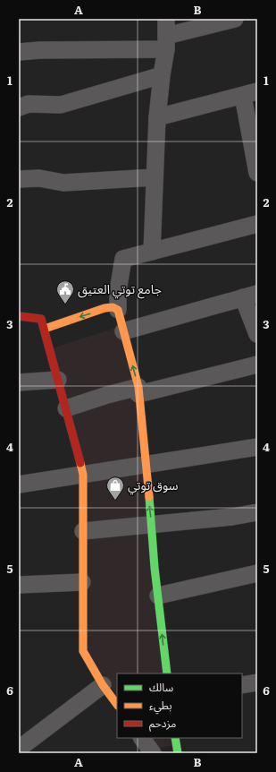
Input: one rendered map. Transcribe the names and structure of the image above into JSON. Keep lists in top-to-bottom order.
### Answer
{
  "places": {
    "public building": ["جامع توتي العتيق"],
    "shop": ["سوق توتي"]
  },
  "legend": ["سالك", "بطيء", "مزدحم"],
  "grid": {
    "columns": ["A", "B"],
    "rows": [
      "1",
      "2",
      "3",
      "4",
      "5",
      "6"
    ]
  }
}
